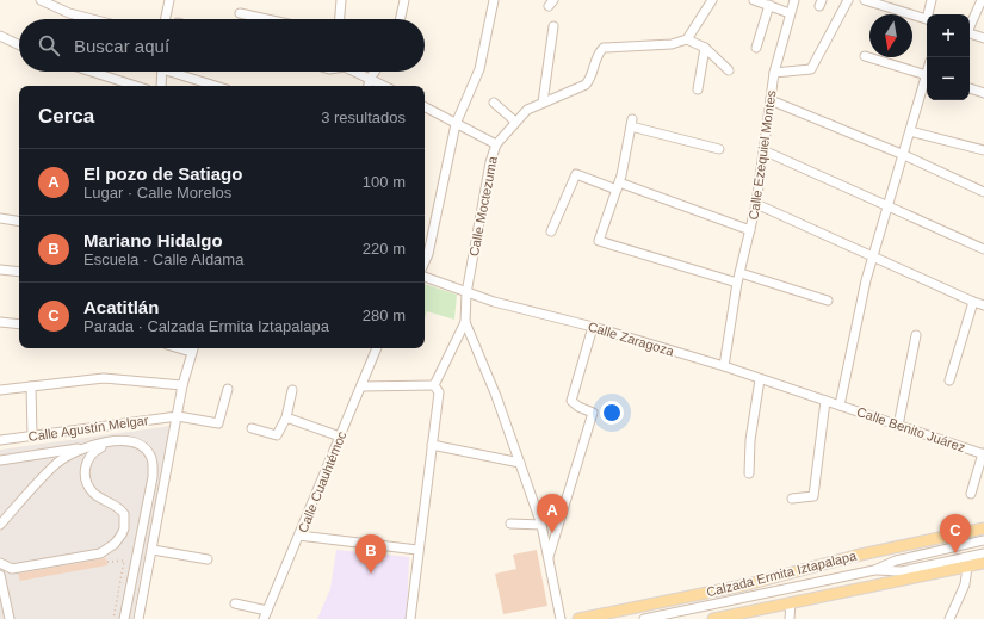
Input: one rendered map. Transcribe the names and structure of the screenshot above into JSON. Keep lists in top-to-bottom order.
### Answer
{
  "streets": {
    "main road": ["Calzada Ermita Iztapalapa"],
    "street": [
      "Calle Ezequiel Montes",
      "Calle Moctezuma",
      "Calle Zaragoza",
      "Calle Agustín Melgar",
      "Calle Benito Juárez",
      "Calle Cuauhtémoc"
    ]
  },
  "crossings": [
    ["Calle Ezequiel Montes", "Calle Zaragoza"],
    ["Calle Moctezuma", "Calle Zaragoza"],
    ["Calle Zaragoza", "Calle Benito Juárez"]
  ],
  "north": "bottom",
  "page": {
    "map_buttons": ["+", "−"],
    "search": "Buscar aquí",
    "heading": ["Cerca", "3 resultados"],
    "list": [
      {
        "mark": "A",
        "name": "El pozo de Satiago",
        "note": "Lugar · Calle Morelos",
        "value": "100 m"
      },
      {
        "mark": "B",
        "name": "Mariano Hidalgo",
        "note": "Escuela · Calle Aldama",
        "value": "220 m"
      },
      {
        "mark": "C",
        "name": "Acatitlán",
        "note": "Parada · Calzada Ermita Iztapalapa",
        "value": "280 m"
      }
    ],
    "pins": ["A", "C", "B"]
  }
}
